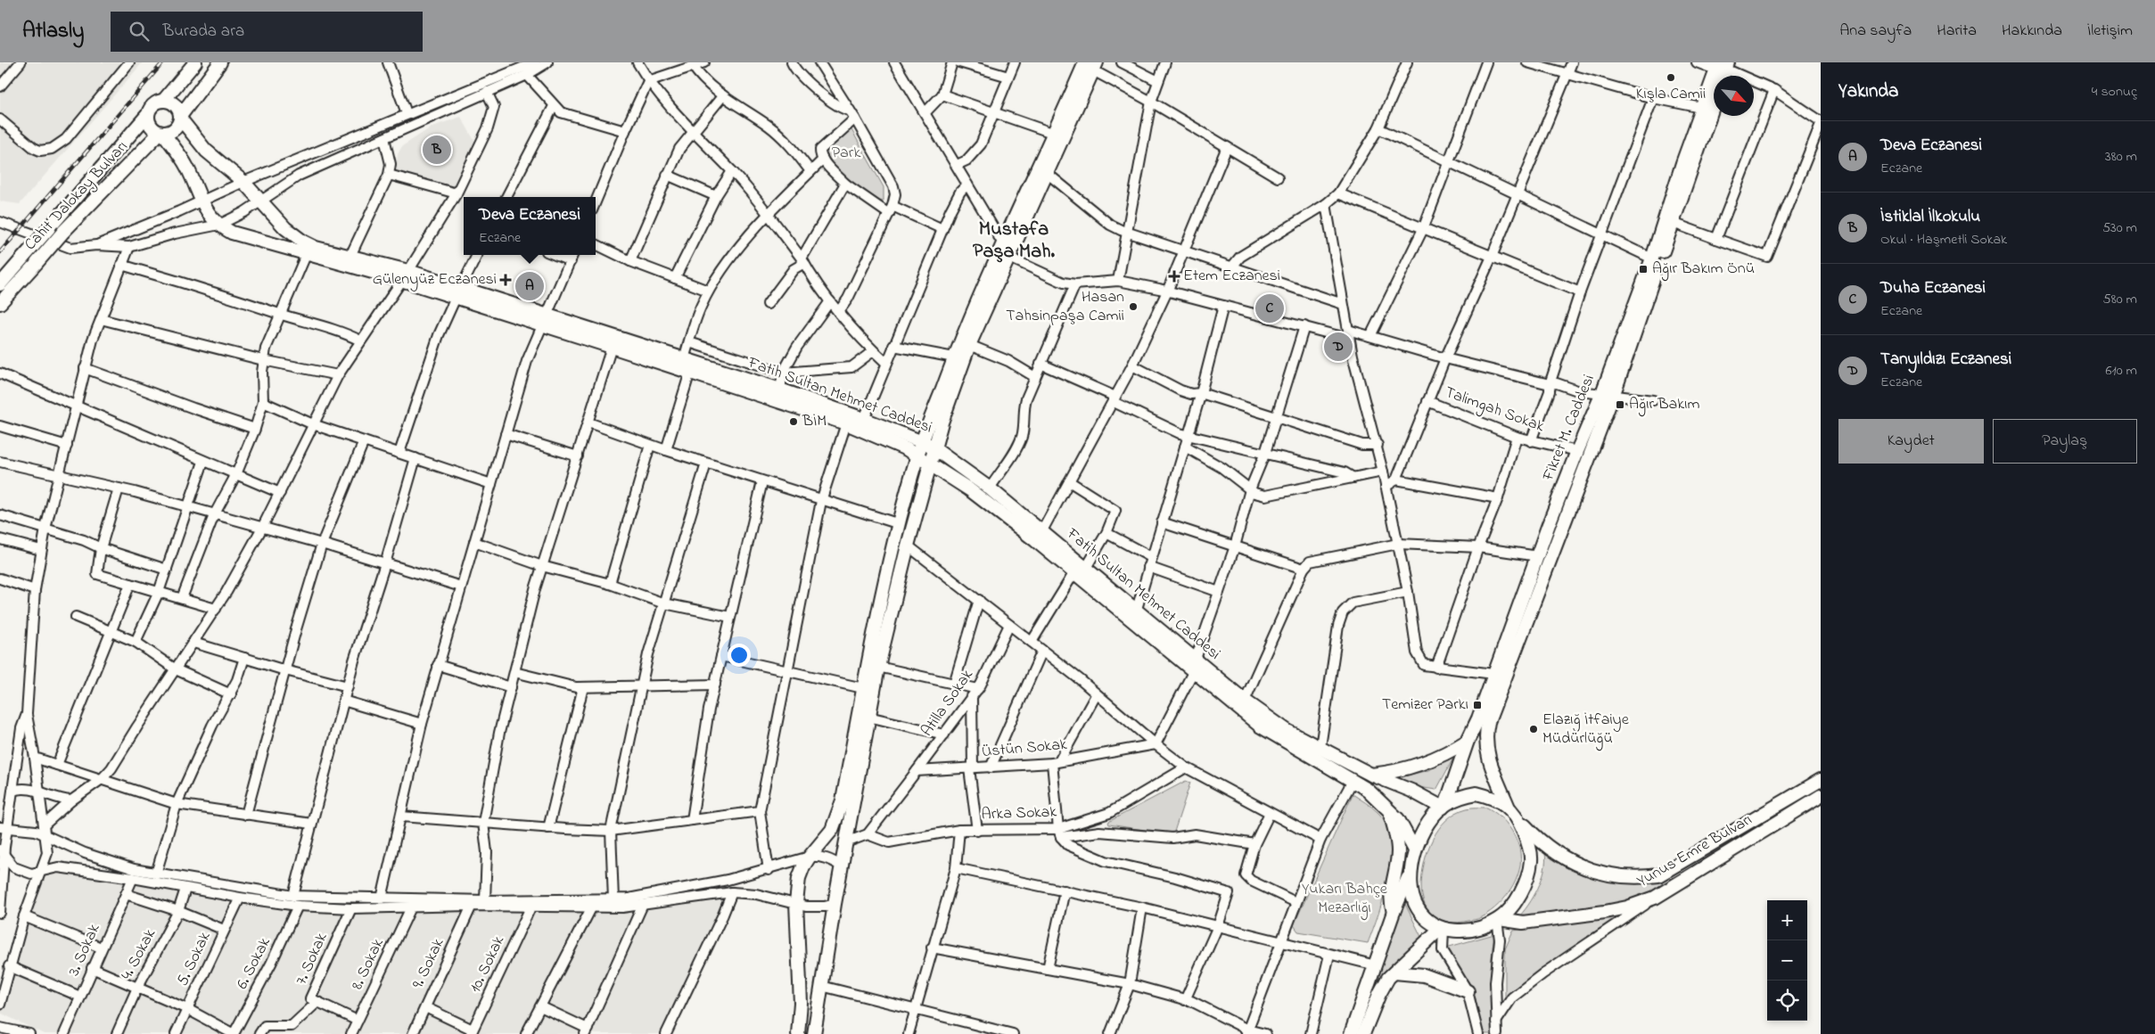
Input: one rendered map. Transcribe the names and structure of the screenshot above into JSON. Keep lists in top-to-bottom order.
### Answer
{
  "streets": {
    "main road": [
      "Cahit Dalokay Bulvarı",
      "Fatih Sultan Mehmet Caddesi",
      "Fikret M. Caddesi",
      "Yunus Emre Bulvarı"
    ],
    "street": [
      "Talimgah Sokak",
      "Atilla Sokak",
      "Üstün Sokak",
      "Arka Sokak",
      "3. Sokak",
      "4. Sokak",
      "5. Sokak",
      "7. Sokak",
      "6. Sokak",
      "9. Sokak",
      "8. Sokak",
      "10. Sokak"
    ]
  },
  "crossings": [
    ["Cahit Dalokay Bulvarı", "Fatih Sultan Mehmet Caddesi"],
    ["Fatih Sultan Mehmet Caddesi", "Fikret M. Caddesi"],
    ["Fatih Sultan Mehmet Caddesi", "Yunus Emre Bulvarı"],
    ["Talimgah Sokak", "Fikret M. Caddesi"],
    ["Fikret M. Caddesi", "Yunus Emre Bulvarı"],
    ["Atilla Sokak", "Üstün Sokak"],
    ["7. Sokak", "8. Sokak"]
  ],
  "districts": ["Mustafa Paşa Mah."],
  "parks": ["Park", "Yukarı Bahçe Mezarlığı"],
  "places": {
    "other": [
      "Kışla Camii",
      "Hasan Tahsinpaşa Camii",
      "BİM",
      "Elazığ İtfaiye Müdürlüğü"
    ],
    "transit": ["Ağır Bakım Önü", "Ağır Bakım", "Temizer Parkı"],
    "health": ["Etem Eczanesi", "Gülenyüz Eczanesi"]
  },
  "north": "bottom right",
  "page": {
    "header": "Atlasly",
    "search": "Burada ara",
    "nav": [
      "Ana sayfa",
      "Harita",
      "Hakkında",
      "İletişim"
    ],
    "heading": ["Yakında", "4 sonuç"],
    "list": [
      {
        "mark": "A",
        "name": "Deva Eczanesi",
        "note": "Eczane",
        "value": "380 m"
      },
      {
        "mark": "B",
        "name": "İstiklal İlkokulu",
        "note": "Okul · Haşmetli Sokak",
        "value": "530 m"
      },
      {
        "mark": "C",
        "name": "Duha Eczanesi",
        "note": "Eczane",
        "value": "580 m"
      },
      {
        "mark": "D",
        "name": "Tanyıldızı Eczanesi",
        "note": "Eczane",
        "value": "610 m"
      }
    ],
    "pins": [
      "B",
      "A",
      "C",
      "D"
    ],
    "popup": ["Deva Eczanesi", "Eczane"],
    "buttons": ["Kaydet", "Paylaş"],
    "map_buttons": ["+", "−"]
  }
}
